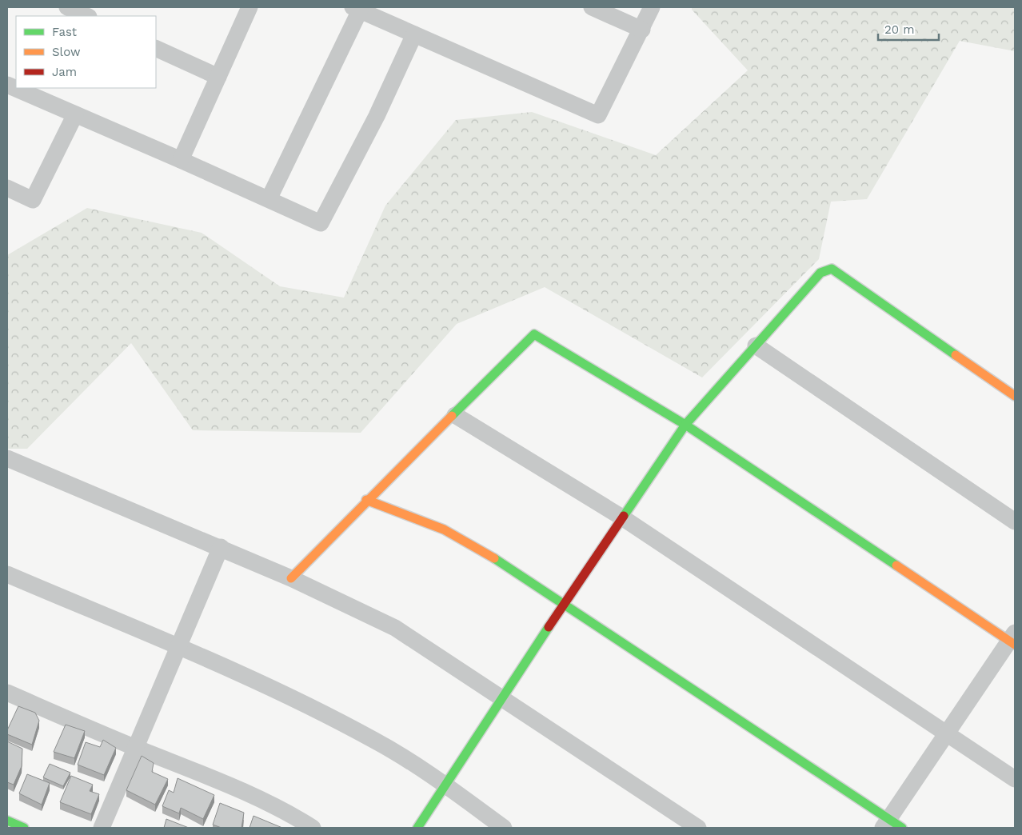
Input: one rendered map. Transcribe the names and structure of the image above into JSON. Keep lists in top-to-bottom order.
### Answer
{
  "legend": ["Fast", "Slow", "Jam"],
  "scale_bar": "20 m"
}
